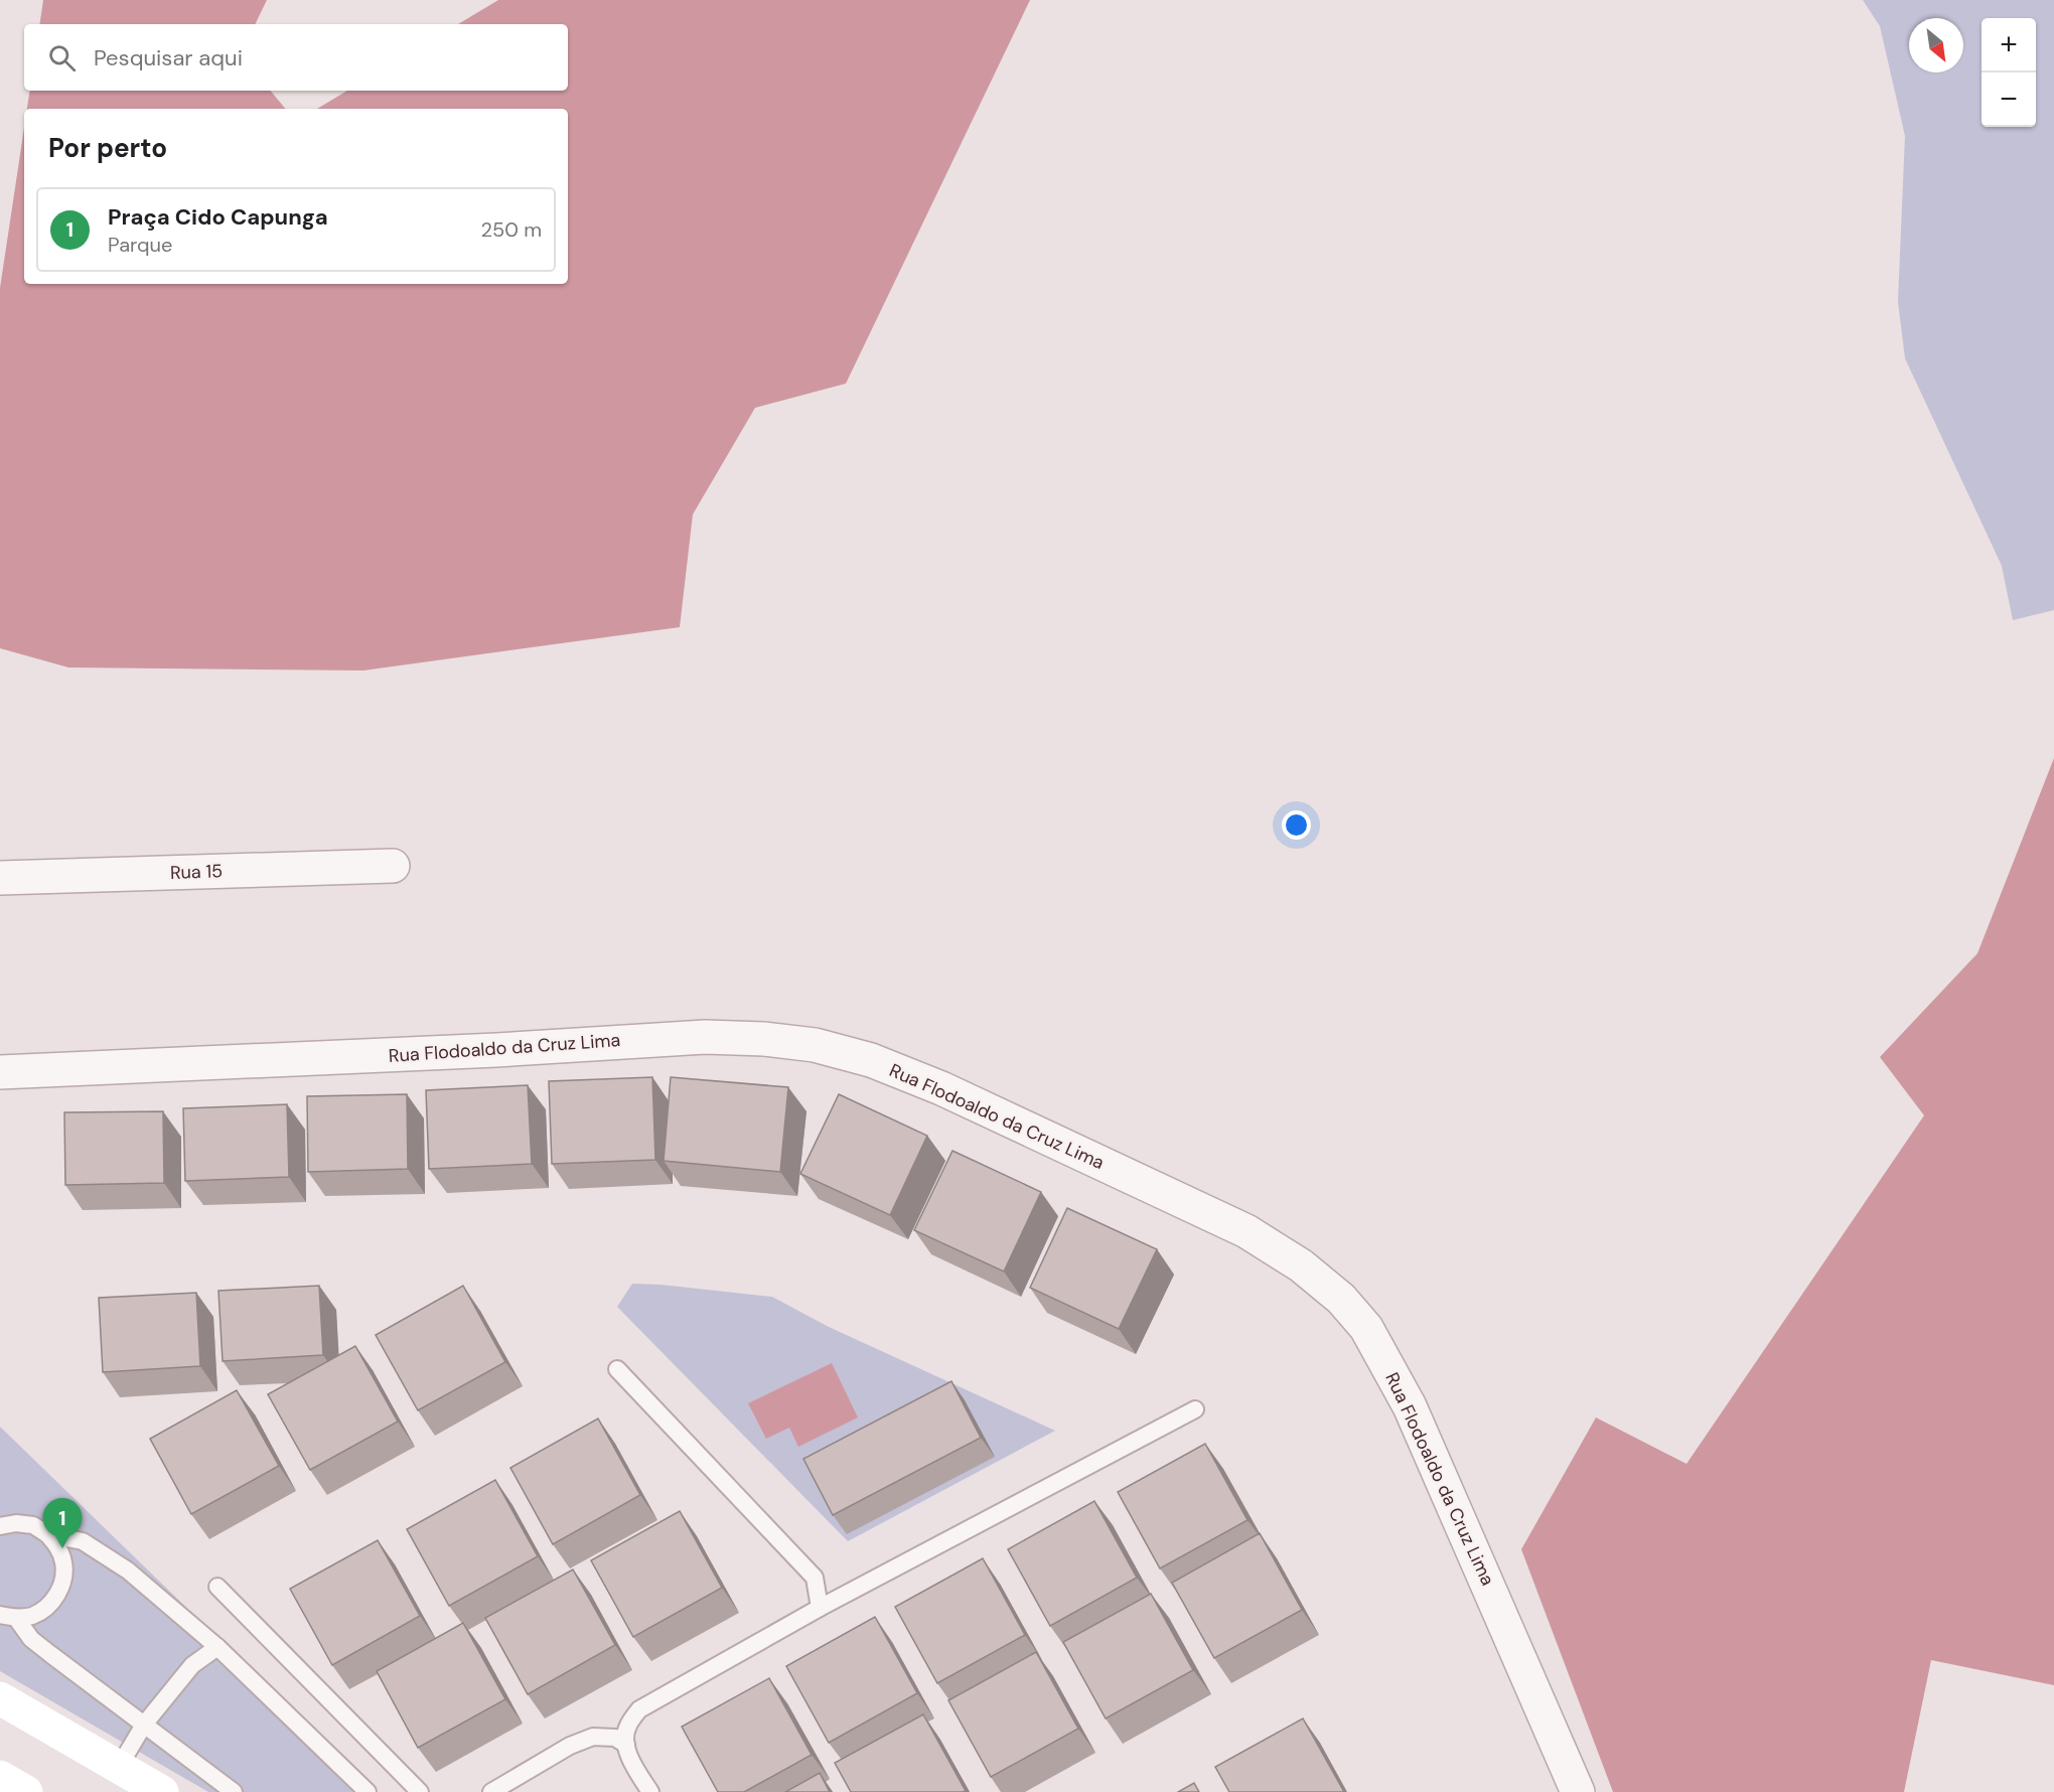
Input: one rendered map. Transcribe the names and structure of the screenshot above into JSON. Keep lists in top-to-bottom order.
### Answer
{
  "streets": {
    "street": ["Rua 15", "Rua Flodoaldo da Cruz Lima"]
  },
  "north": "bottom right",
  "page": {
    "map_buttons": ["+", "−"],
    "search": "Pesquisar aqui",
    "heading": "Por perto",
    "list": [
      {
        "mark": "1",
        "name": "Praça Cido Capunga",
        "note": "Parque",
        "value": "250 m"
      }
    ],
    "pins": "1"
  }
}
